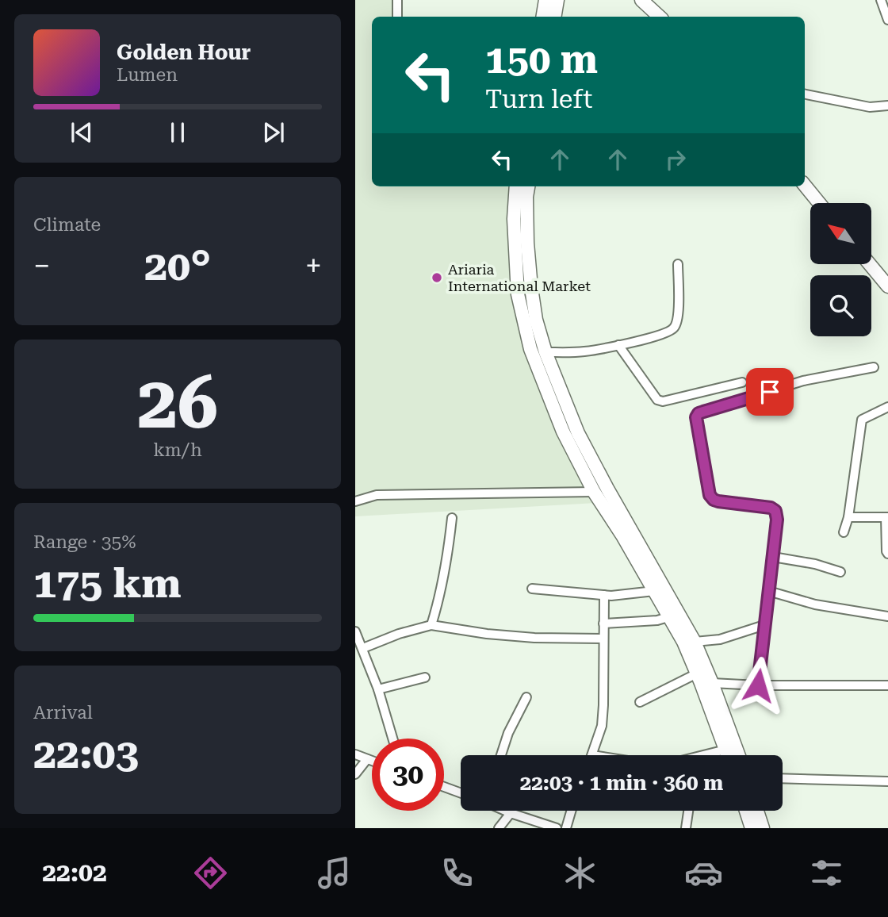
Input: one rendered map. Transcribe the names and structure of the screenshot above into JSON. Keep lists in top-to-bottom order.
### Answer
{
  "places": ["Ariaria International Market"],
  "north": "top left",
  "page": {
    "turn": ["150 m", "Turn left"],
    "song": ["Golden Hour", "Lumen"],
    "tile": [
      "Climate",
      ["26", "km/h"],
      ["Range · 35%", "175 km"],
      ["Arrival", "22:03"]
    ],
    "heat": ["−", "20°", "+"],
    "limit": "30",
    "trip": "22:03 · 1 min · 360 m",
    "tabs": "22:02"
  }
}
